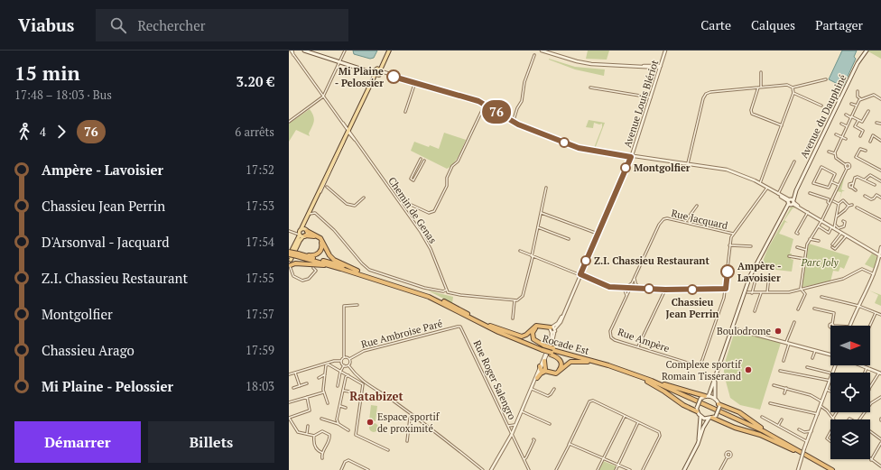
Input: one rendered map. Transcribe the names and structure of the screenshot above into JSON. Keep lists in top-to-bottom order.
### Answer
{
  "streets": {
    "highway": ["Rocade Est"],
    "main road": ["Avenue du Dauphiné"],
    "street": [
      "Avenue Louis Blériot",
      "Chemin de Genas",
      "Rue Jacquard",
      "Rue Ambroise Paré",
      "Rue Ampère",
      "Rue Roger Salengro"
    ]
  },
  "crossings": [
    ["Rue Ambroise Paré", "Rue Roger Salengro"]
  ],
  "districts": ["Ratabizet"],
  "parks": ["Parc Joly"],
  "places": [
    "Mi Plaine - Pelossier",
    "Montgolfier",
    "Z.I. Chassieu Restaurant",
    "Ampère - Lavoisier",
    "Chassieu Jean Perrin",
    "Boulodrome",
    "Complexe sportif Romain Tisserand",
    "Espace sportif de proximité"
  ],
  "lines": ["bus line 76"],
  "north": "right",
  "page": {
    "header": "Viabus",
    "search": "Rechercher",
    "nav": ["Carte", "Calques", "Partager"],
    "heading": ["15 min", "17:48 – 18:03 · Bus", "3.20 €"],
    "on_map": "76",
    "legs": ["4", "76", "6 arrêts"],
    "list": [
      {
        "name": "Ampère - Lavoisier",
        "value": "17:52"
      },
      {
        "name": "Chassieu Jean Perrin",
        "value": "17:53"
      },
      {
        "name": "D'Arsonval - Jacquard",
        "value": "17:54"
      },
      {
        "name": "Z.I. Chassieu Restaurant",
        "value": "17:55"
      },
      {
        "name": "Montgolfier",
        "value": "17:57"
      },
      {
        "name": "Chassieu Arago",
        "value": "17:59"
      },
      {
        "name": "Mi Plaine - Pelossier",
        "value": "18:03"
      }
    ],
    "buttons": ["Démarrer", "Billets"]
  }
}
